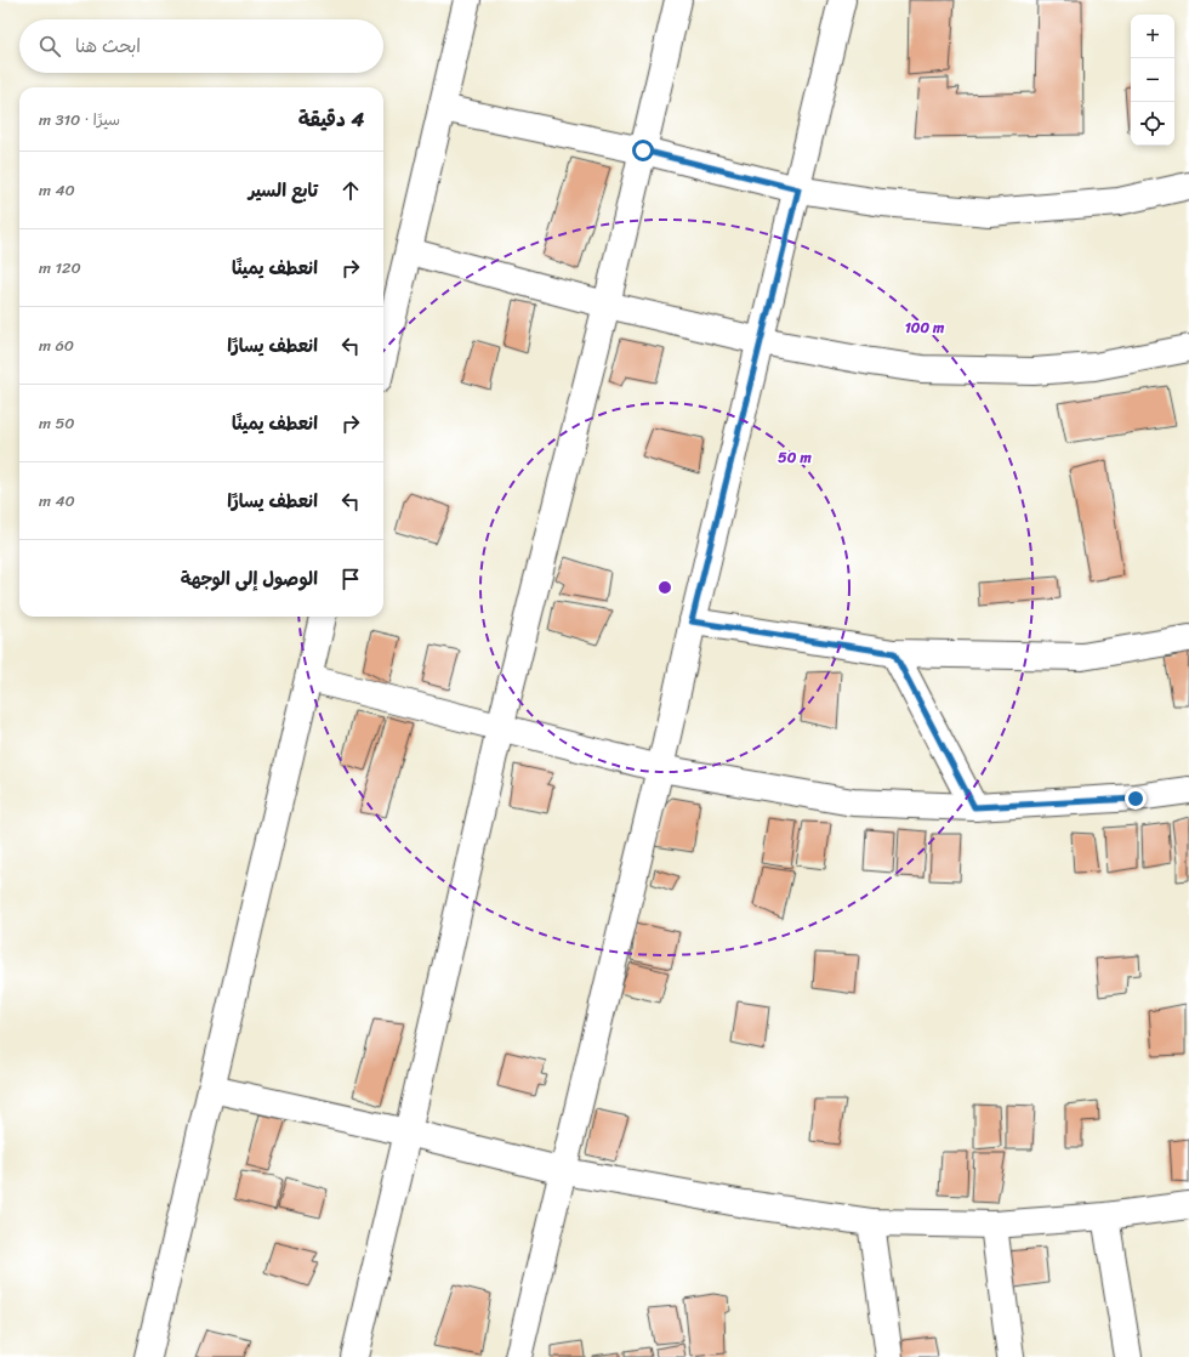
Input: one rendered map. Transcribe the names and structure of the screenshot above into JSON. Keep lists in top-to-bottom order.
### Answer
{
  "page": {
    "map_buttons": ["+", "−"],
    "search": "ابحث هنا",
    "heading": ["4 دقيقة", "سيرًا · 310 m"],
    "list": [
      ["تابع السير", "40 m"],
      ["انعطف يمينًا", "120 m"],
      ["انعطف يسارًا", "60 m"],
      ["انعطف يمينًا", "50 m"],
      ["انعطف يسارًا", "40 m"],
      "الوصول إلى الوجهة"
    ]
  },
  "rings": ["100 m", "50 m"]
}
